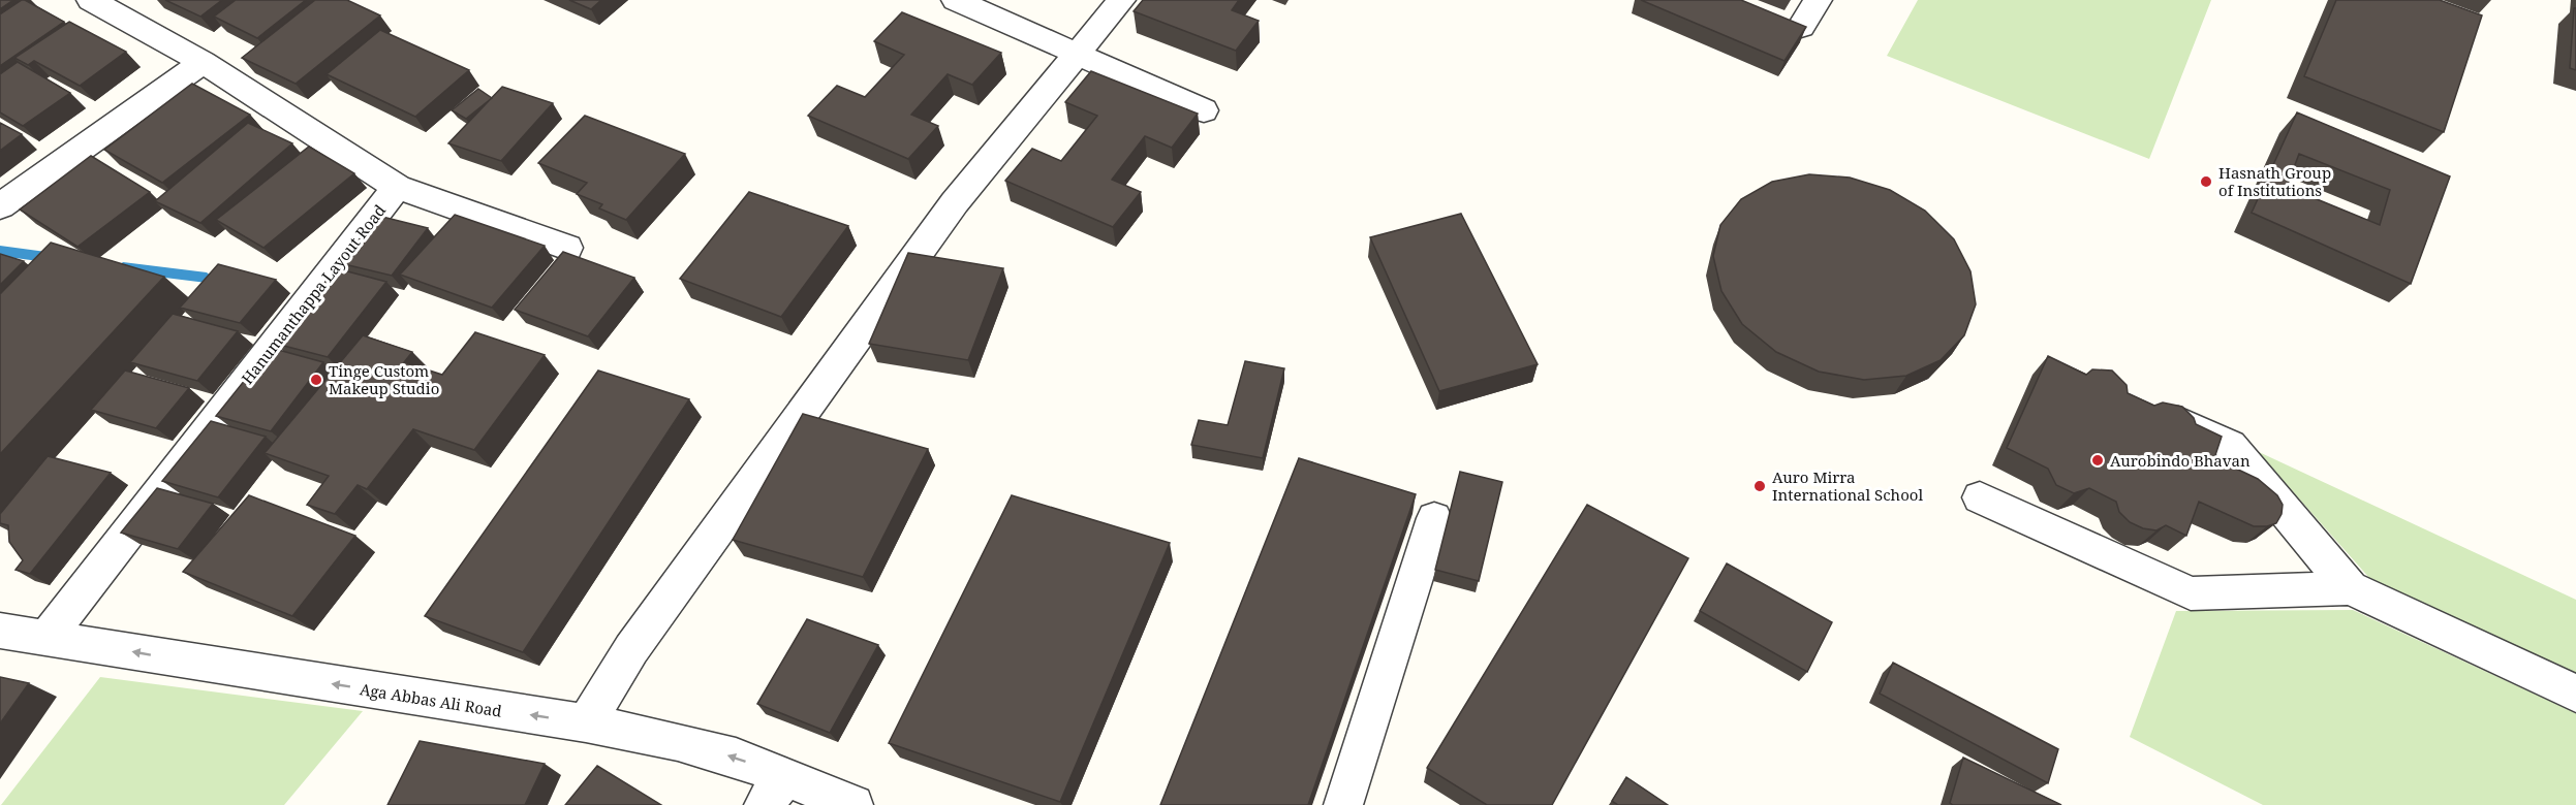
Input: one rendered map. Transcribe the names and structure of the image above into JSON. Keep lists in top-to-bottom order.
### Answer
{
  "streets": {
    "street": ["Hanumanthappa Layout Road", "Aga Abbas Ali Road"]
  },
  "crossings": [
    ["Hanumanthappa Layout Road", "Aga Abbas Ali Road"]
  ],
  "one_way": ["Aga Abbas Ali Road"],
  "places": [
    "Hasnath Group of Institutions",
    "Tinge Custom Makeup Studio",
    "Aurobindo Bhavan",
    "Auro Mirra International School"
  ]
}
